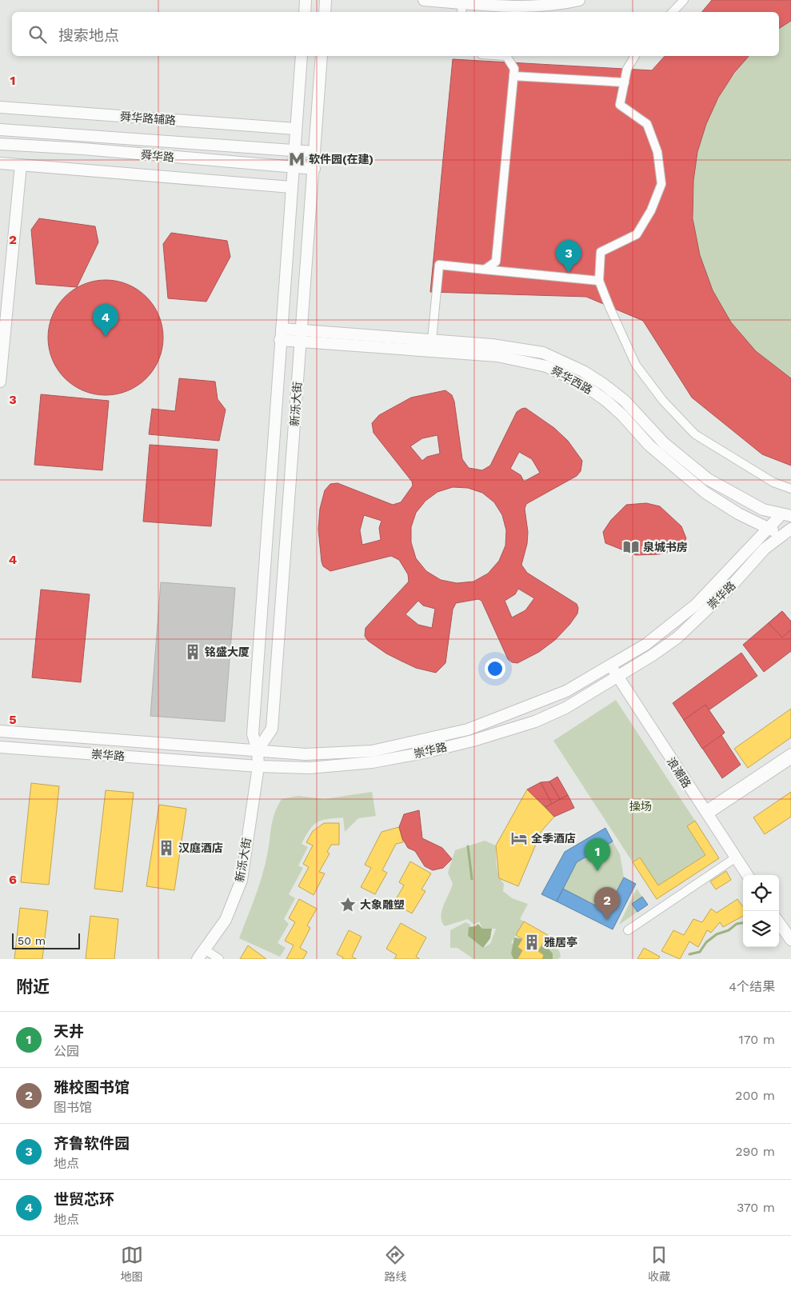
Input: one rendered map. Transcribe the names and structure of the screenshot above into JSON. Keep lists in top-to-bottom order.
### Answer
{
  "streets": {
    "main road": [
      "舜华路辅路",
      "舜华路",
      "舜华西路",
      "新泺大街",
      "崇华路",
      "浪潮路"
    ]
  },
  "crossings": [
    ["舜华路辅路", "新泺大街"],
    ["舜华路", "新泺大街"],
    ["舜华西路", "新泺大街"],
    ["舜华西路", "崇华路"],
    ["新泺大街", "崇华路"],
    ["崇华路", "浪潮路"]
  ],
  "parks": ["操场"],
  "places": {
    "metro station": ["软件园(在建)"],
    "library": ["泉城书房"],
    "building": ["铭盛大厦", "汉庭酒店", "雅居亭"],
    "hotel": ["全季酒店"],
    "place": ["大象雕塑"]
  },
  "scale_bar": "50 m",
  "page": {
    "search": "搜索地点",
    "pins": [
      "3",
      "4",
      "1",
      "2"
    ],
    "scale": "50 m",
    "heading": ["附近", "4个结果"],
    "list": [
      {
        "mark": "1",
        "name": "天井",
        "note": "公园",
        "value": "170 m"
      },
      {
        "mark": "2",
        "name": "雅校图书馆",
        "note": "图书馆",
        "value": "200 m"
      },
      {
        "mark": "3",
        "name": "齐鲁软件园",
        "note": "地点",
        "value": "290 m"
      },
      {
        "mark": "4",
        "name": "世贸芯环",
        "note": "地点",
        "value": "370 m"
      }
    ],
    "nav": ["地图", "路线", "收藏"]
  },
  "grid": {
    "rows": [
      "1",
      "2",
      "3",
      "4",
      "5",
      "6"
    ]
  }
}
